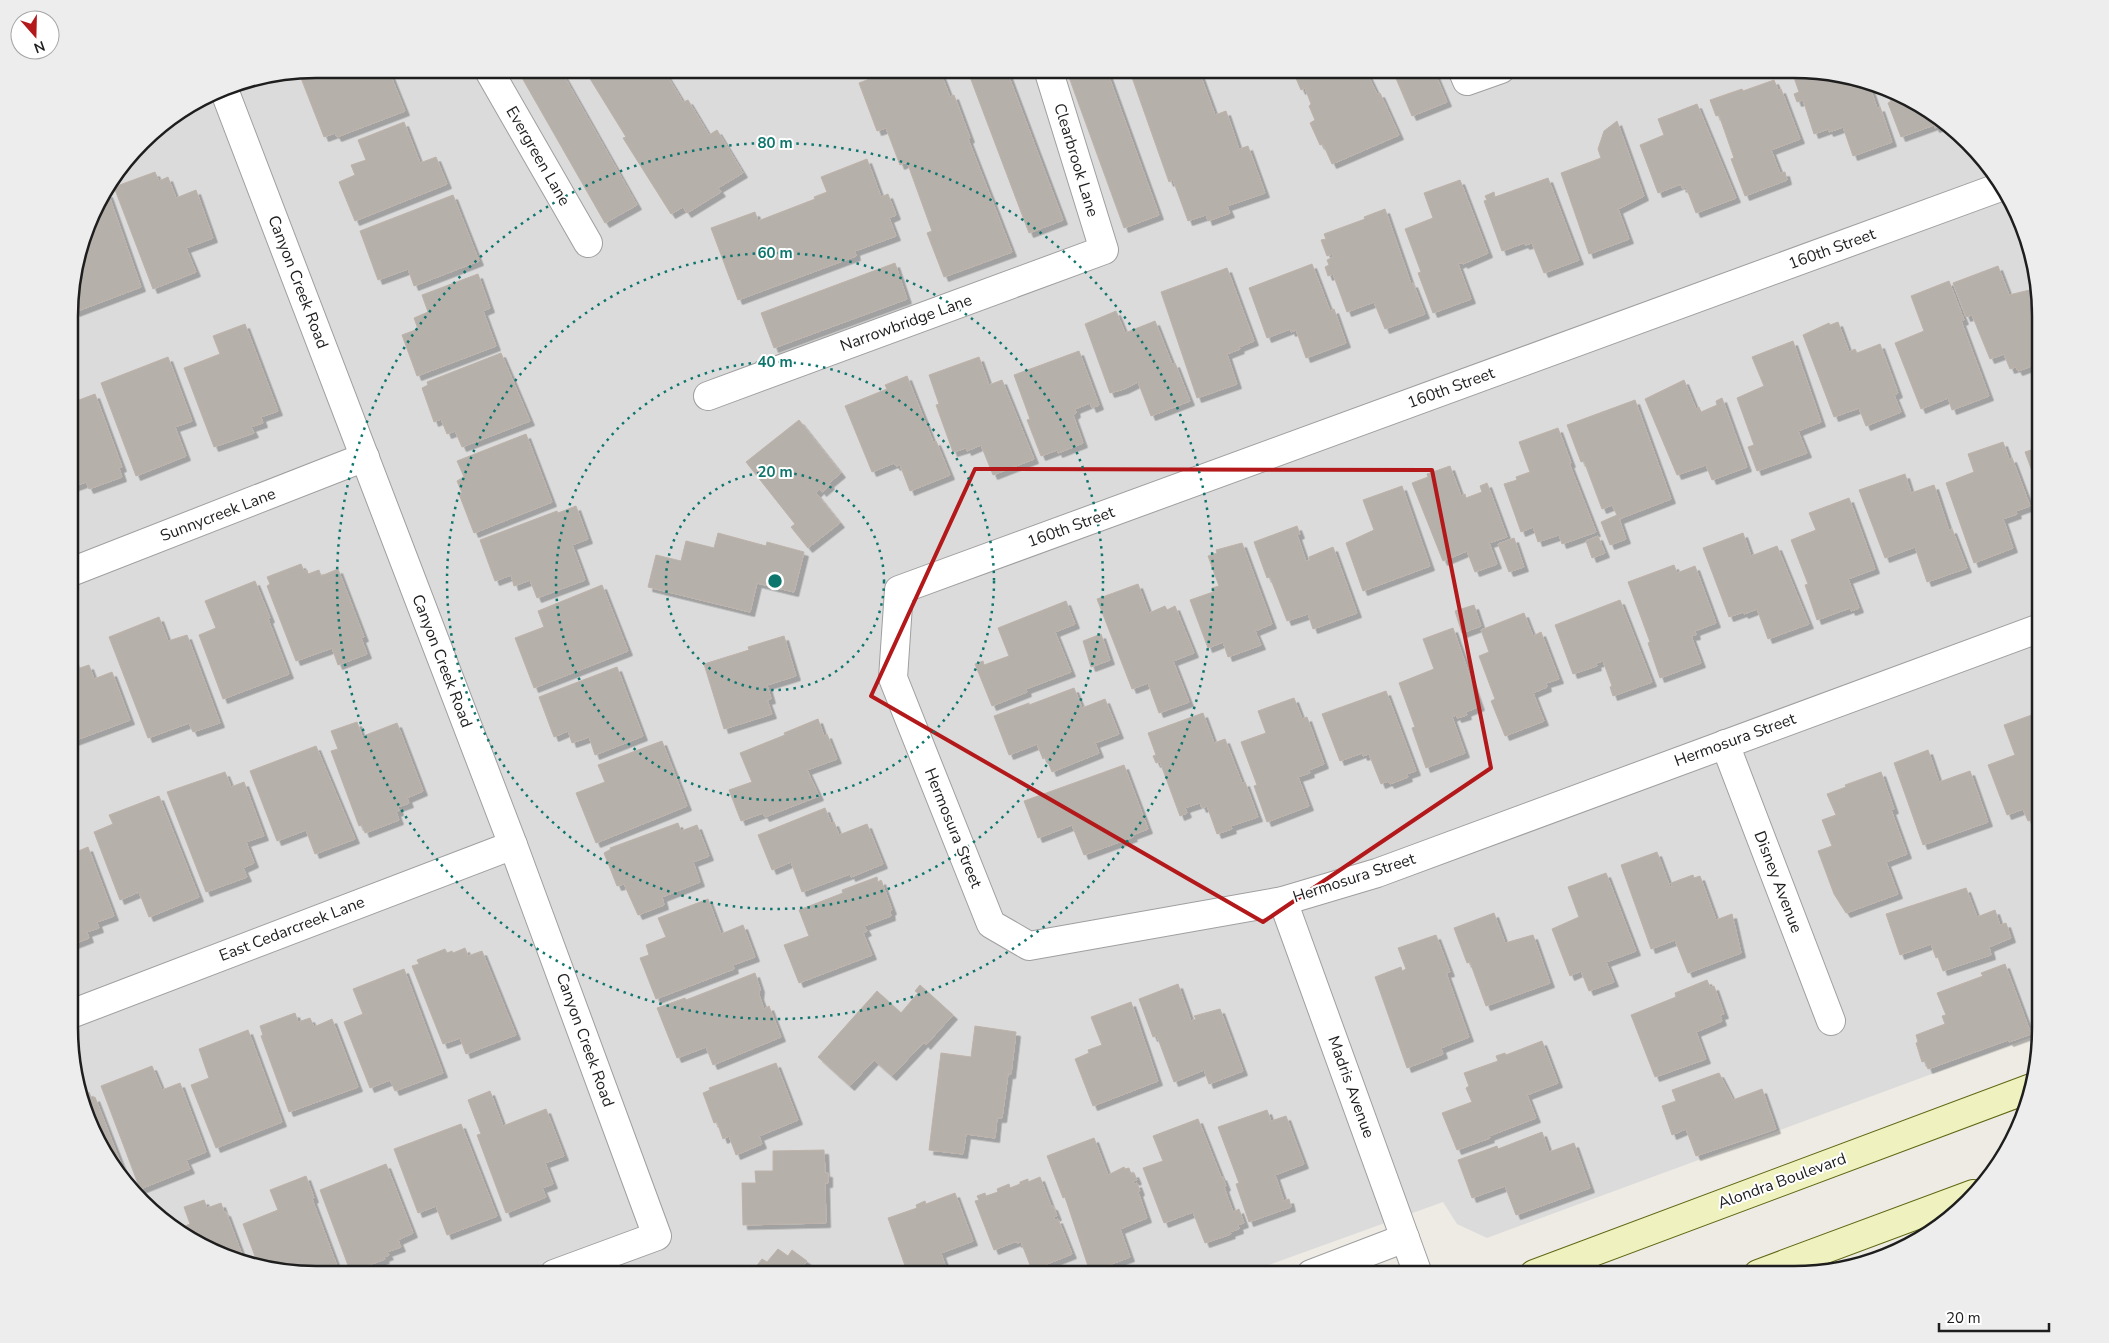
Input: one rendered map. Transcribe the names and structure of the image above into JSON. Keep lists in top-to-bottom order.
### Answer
{
  "streets": {
    "main road": ["Alondra Boulevard"],
    "street": [
      "Evergreen Lane",
      "Clearbrook Lane",
      "160th Street",
      "Canyon Creek Road",
      "Narrowbridge Lane",
      "Sunnycreek Lane",
      "Hermosura Street",
      "Disney Avenue",
      "East Cedarcreek Lane",
      "Madris Avenue"
    ]
  },
  "crossings": [
    ["Clearbrook Lane", "Narrowbridge Lane"],
    ["160th Street", "Hermosura Street"],
    ["Canyon Creek Road", "Sunnycreek Lane"],
    ["Canyon Creek Road", "East Cedarcreek Lane"],
    ["Hermosura Street", "Disney Avenue"],
    ["Hermosura Street", "Madris Avenue"]
  ],
  "scale_bar": "20 m",
  "north": "bottom",
  "rings": [
    "80 m",
    "60 m",
    "40 m",
    "20 m"
  ]
}
